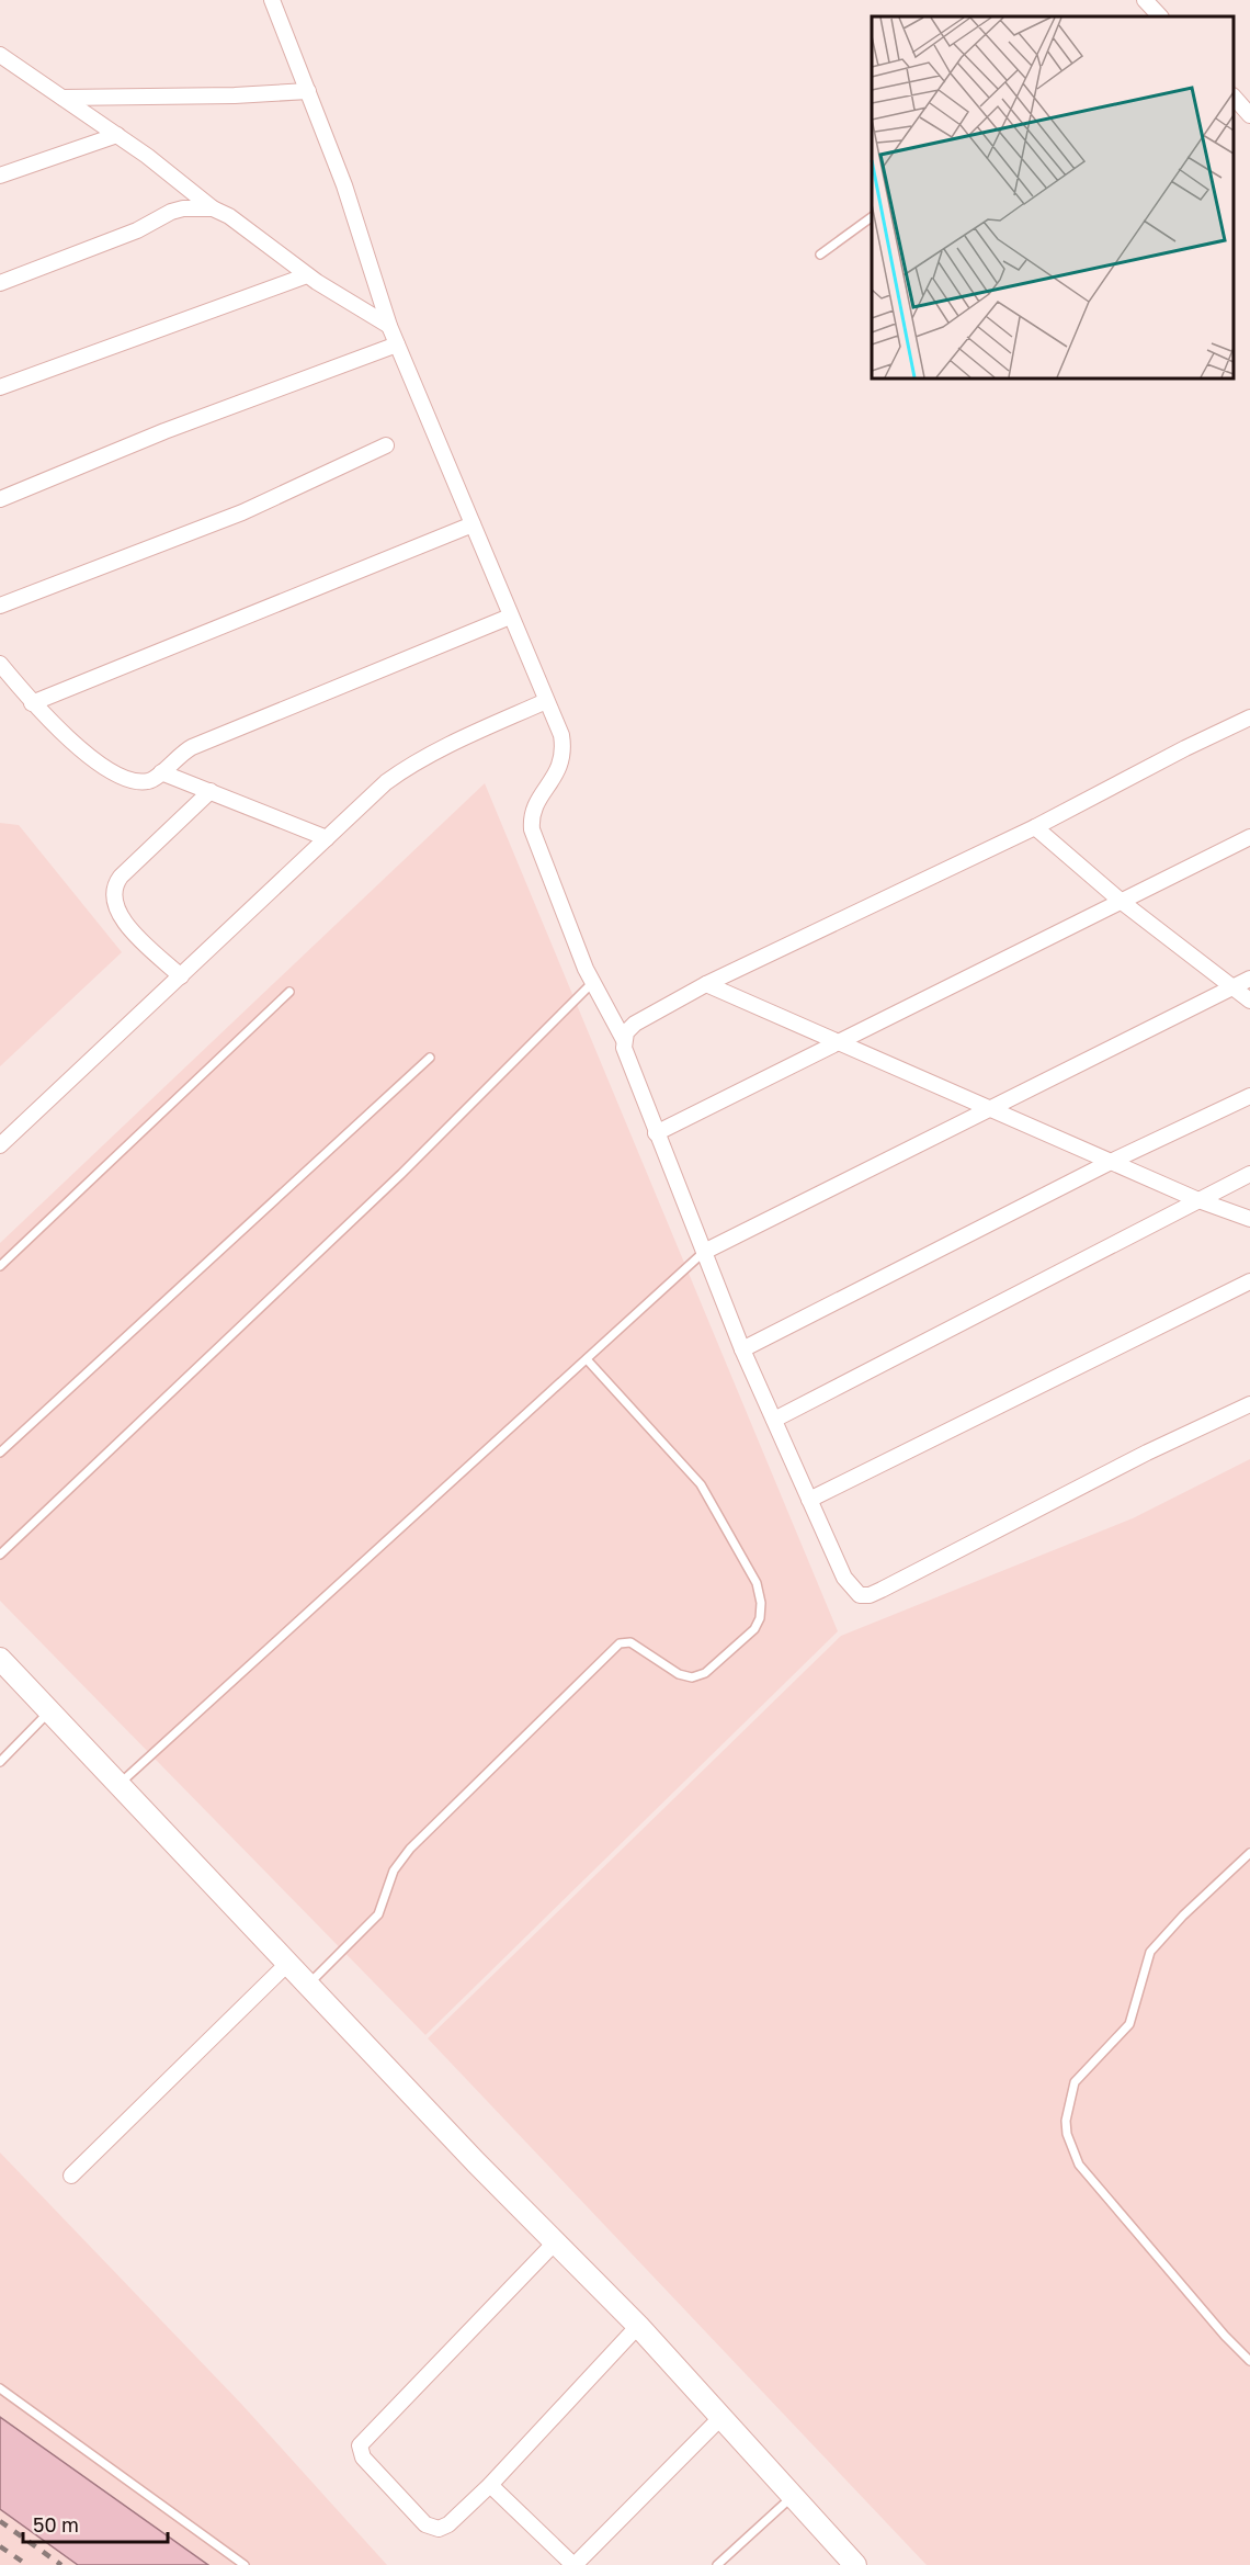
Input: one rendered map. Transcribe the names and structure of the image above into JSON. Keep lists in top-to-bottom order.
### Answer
{
  "scale_bar": "50 m"
}
